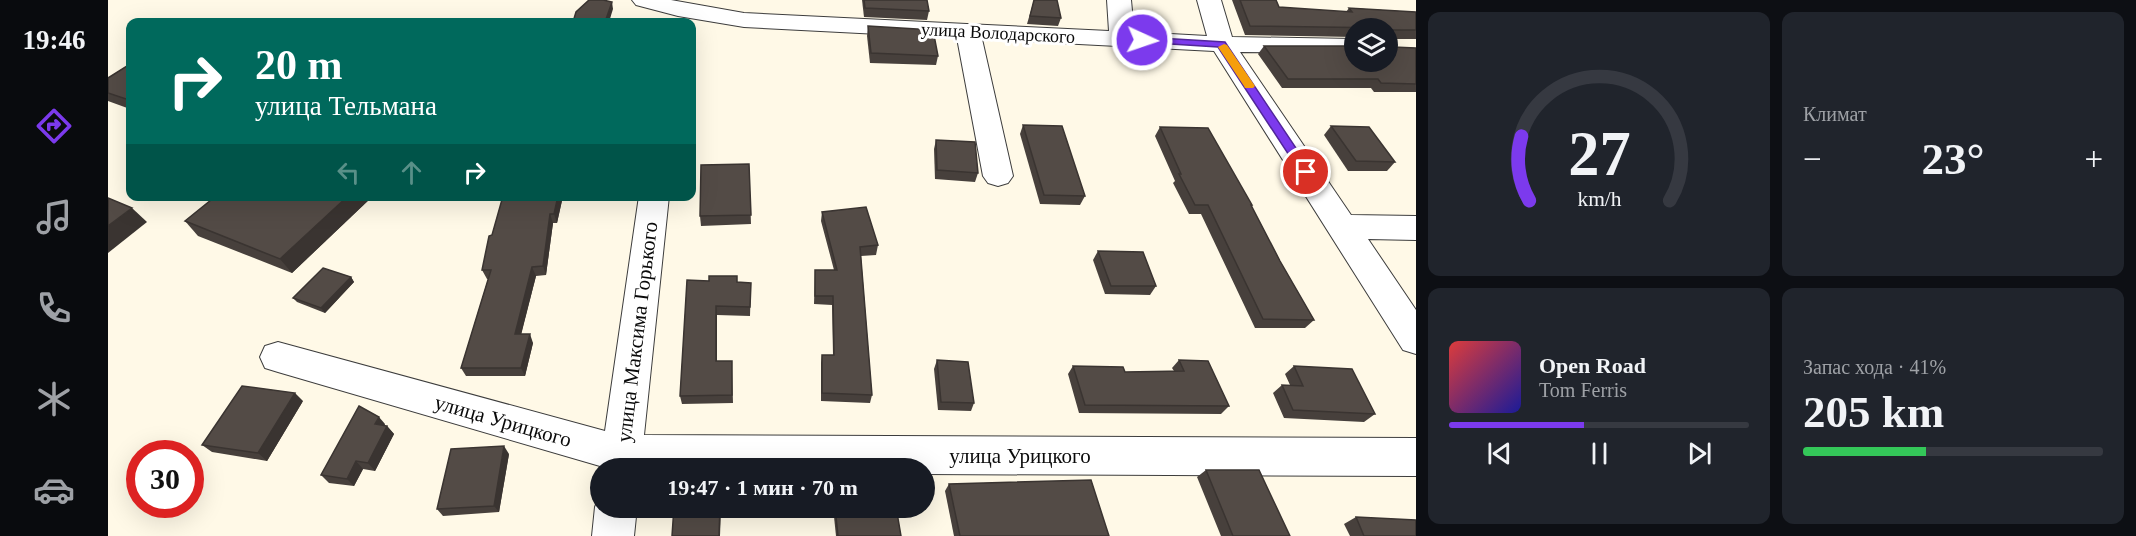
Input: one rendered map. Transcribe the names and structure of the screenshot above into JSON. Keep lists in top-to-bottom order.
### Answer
{
  "streets": {
    "street": ["улица Володарского", "улица Максима Горького", "улица Урицкого"]
  },
  "page": {
    "tabs": "19:46",
    "tile": [
      "Климат",
      ["Запас хода · 41%", "205 km"]
    ],
    "turn": ["20 m", "улица Тельмана"],
    "heat": ["−", "23°", "+"],
    "song": ["Open Road", "Tom Ferris"],
    "limit": "30",
    "trip": "19:47 · 1 мин · 70 m",
    "gauge": ["27", "km/h"]
  }
}
